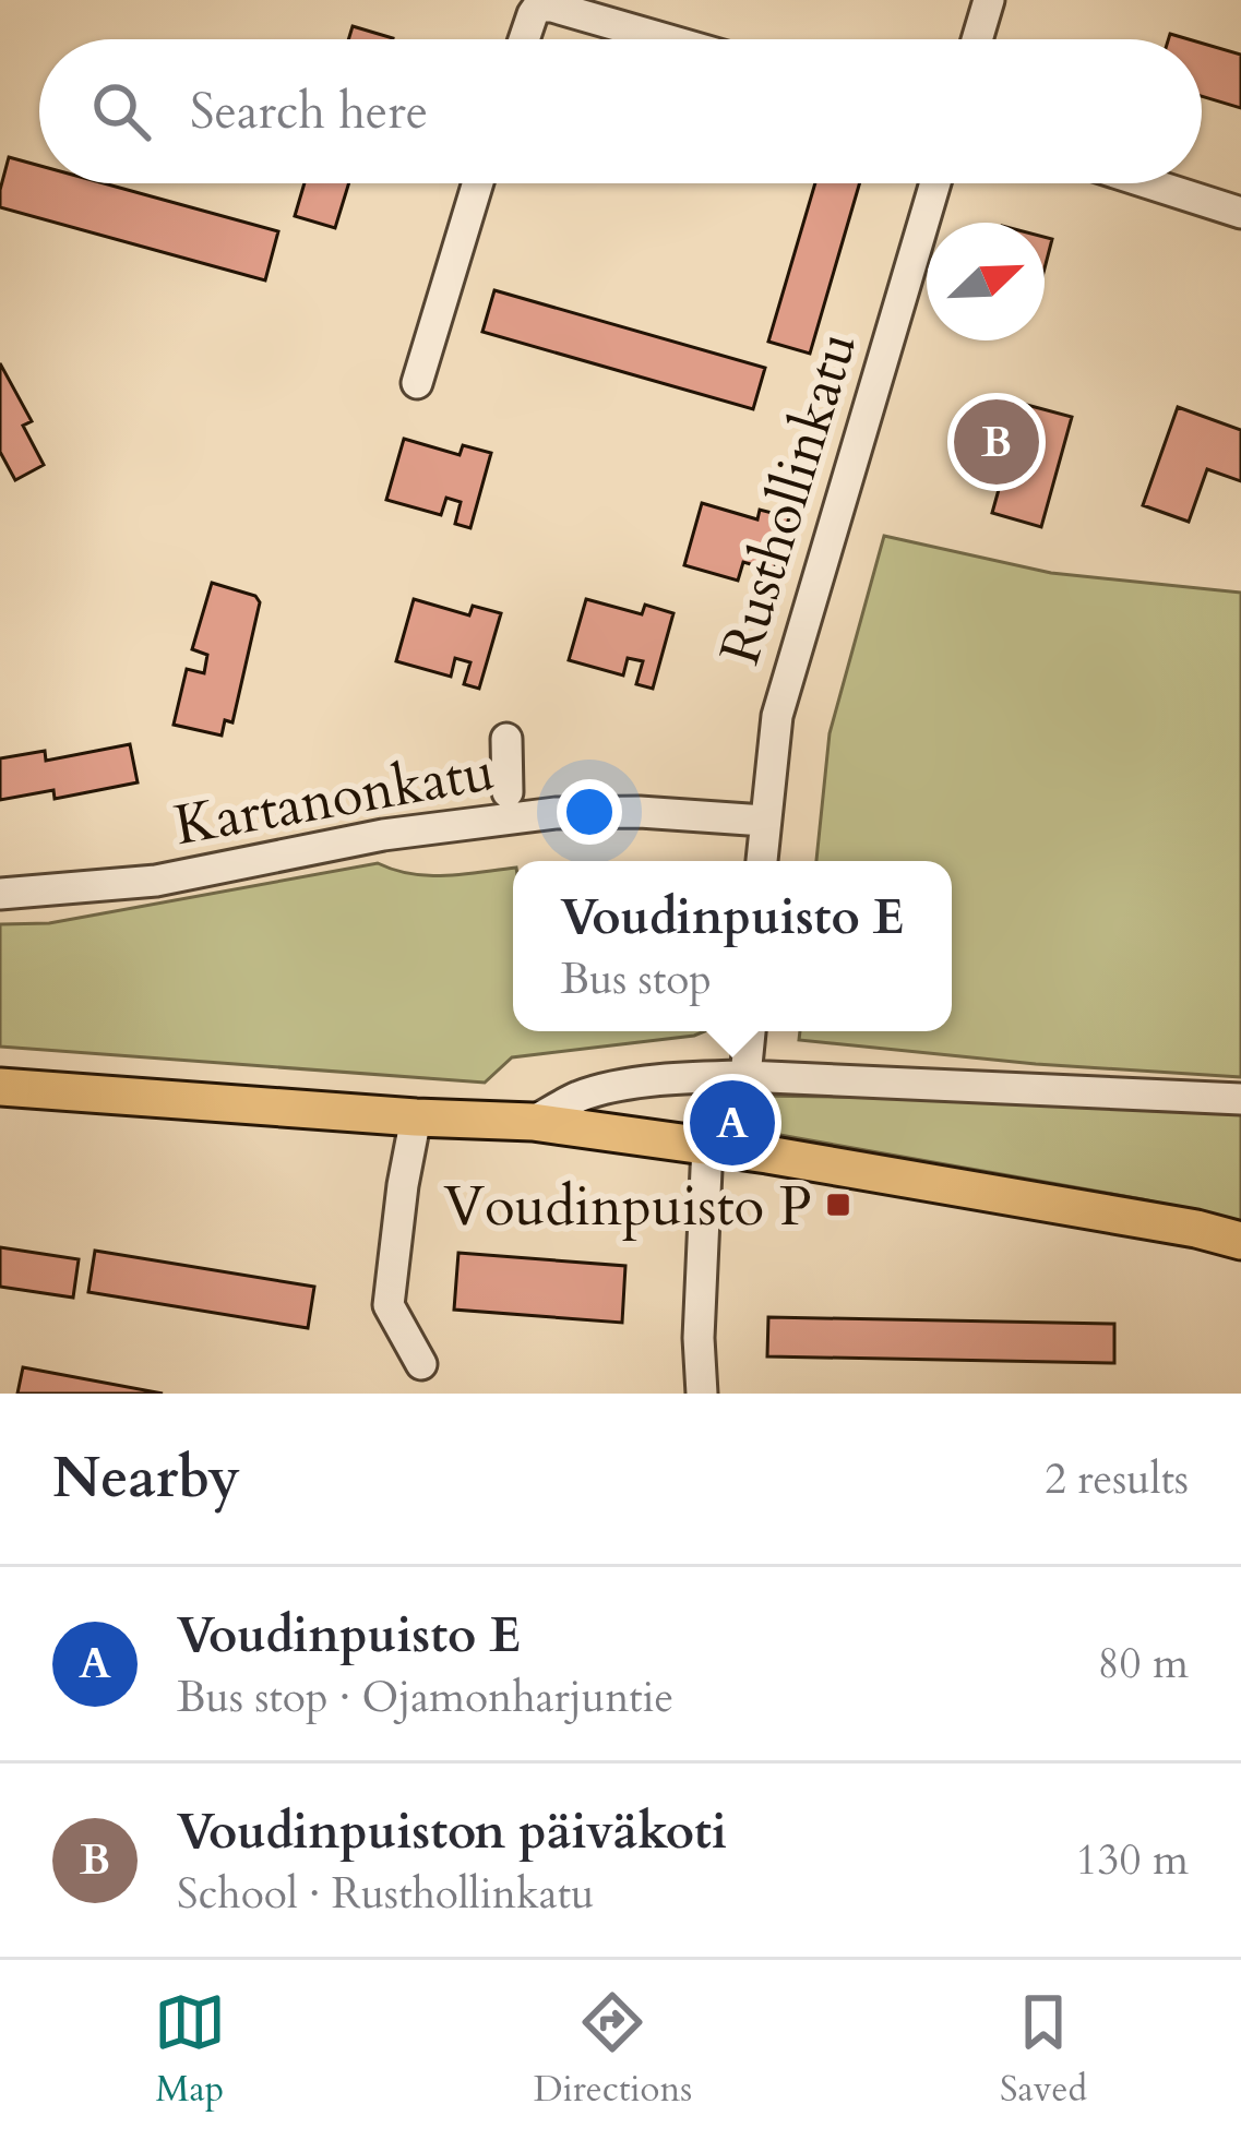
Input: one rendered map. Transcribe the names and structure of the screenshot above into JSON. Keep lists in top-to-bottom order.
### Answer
{
  "streets": {
    "street": ["Rusthollinkatu", "Kartanonkatu"]
  },
  "crossings": [
    ["Rusthollinkatu", "Kartanonkatu"]
  ],
  "places": {
    "transit": ["Voudinpuisto P"]
  },
  "north": "top right",
  "page": {
    "search": "Search here",
    "pins": ["B", "A"],
    "popup": ["Voudinpuisto E", "Bus stop"],
    "heading": ["Nearby", "2 results"],
    "list": [
      {
        "mark": "A",
        "name": "Voudinpuisto E",
        "note": "Bus stop · Ojamonharjuntie",
        "value": "80 m"
      },
      {
        "mark": "B",
        "name": "Voudinpuiston päiväkoti",
        "note": "School · Rusthollinkatu",
        "value": "130 m"
      }
    ],
    "nav": ["Map", "Directions", "Saved"]
  }
}
